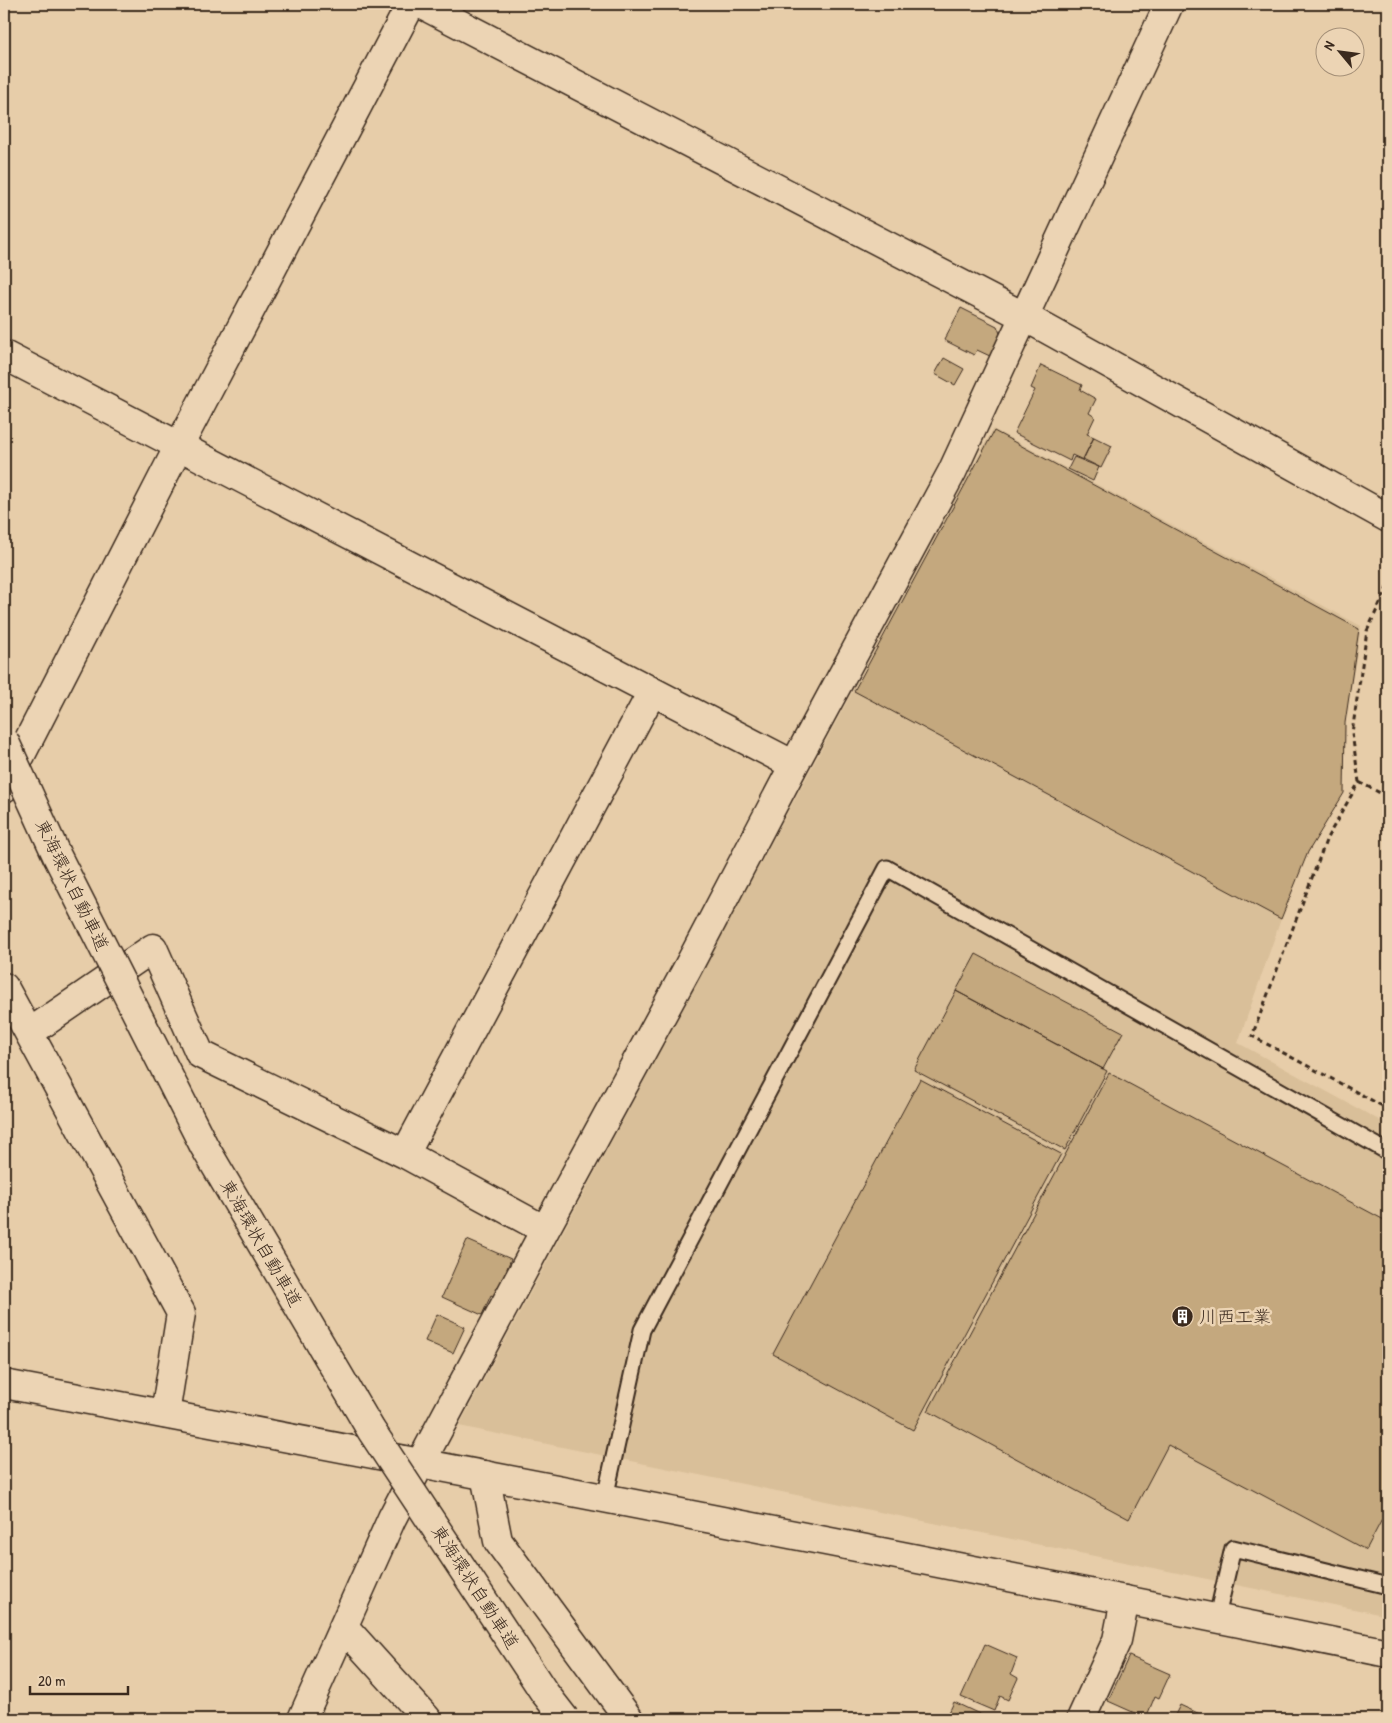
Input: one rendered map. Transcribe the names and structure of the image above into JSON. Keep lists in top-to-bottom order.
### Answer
{
  "streets": {
    "main road": ["東海環状自動車道"]
  },
  "places": {
    "building": ["川西工業"]
  },
  "scale_bar": "20 m",
  "north": "top left"
}
